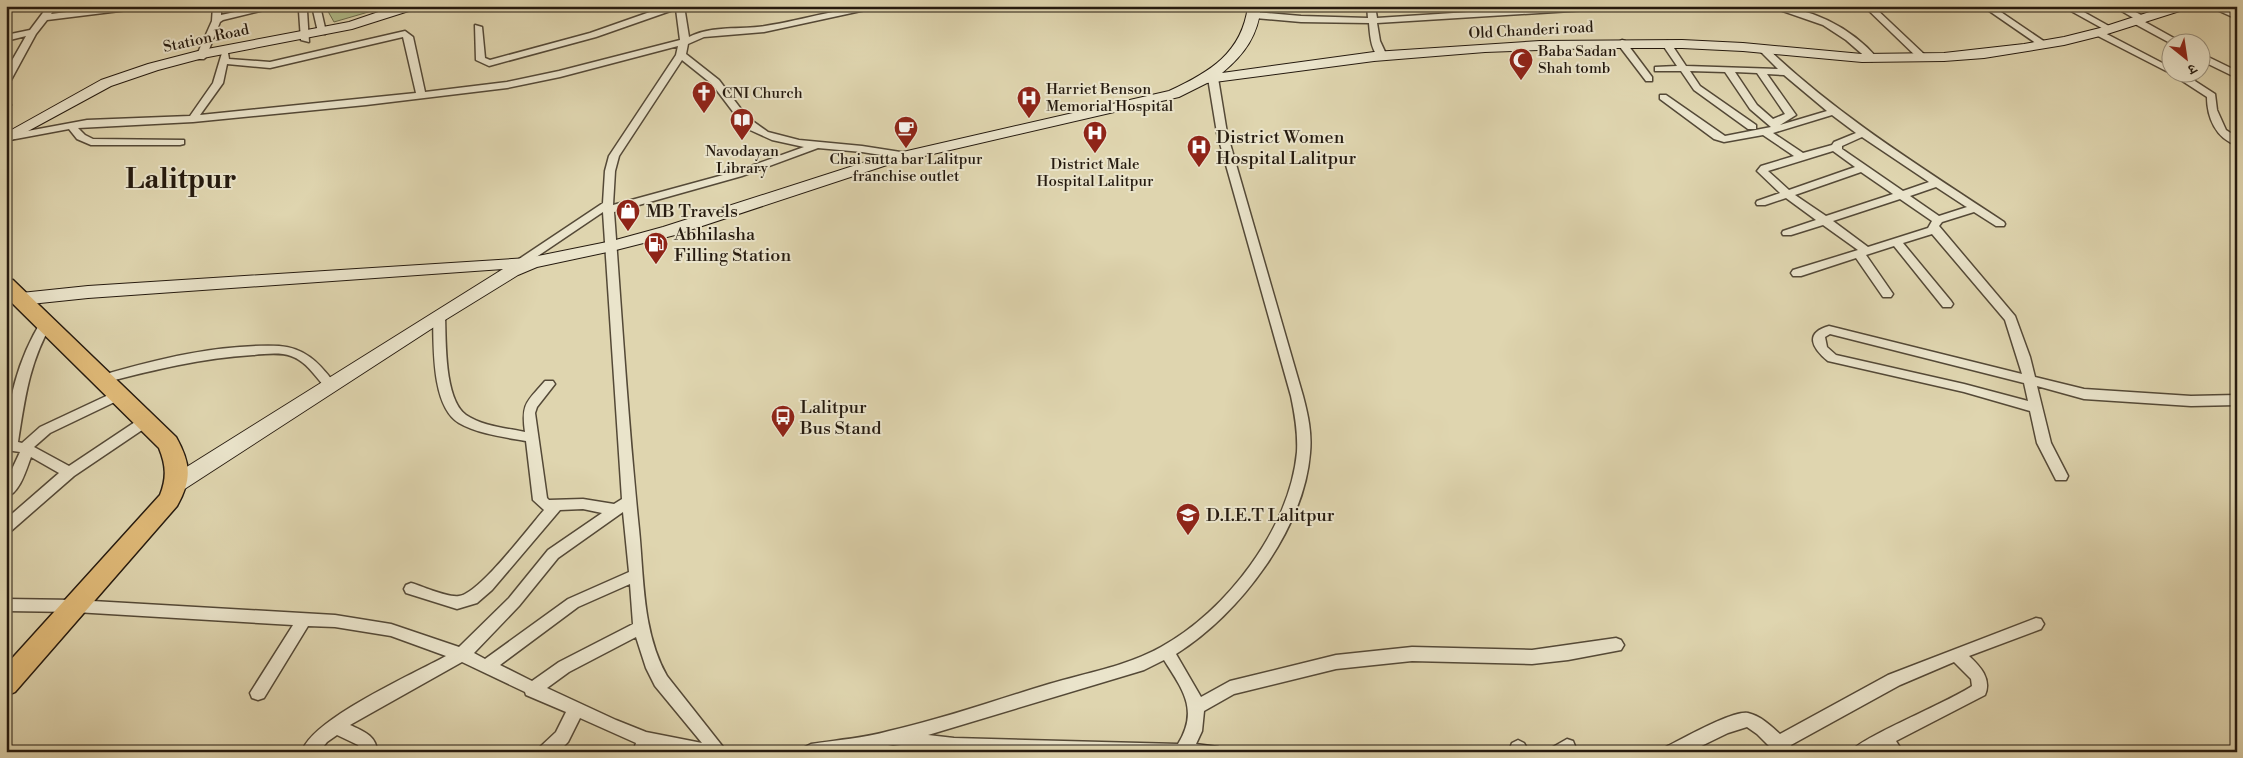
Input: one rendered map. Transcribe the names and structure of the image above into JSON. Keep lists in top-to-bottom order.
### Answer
{
  "streets": {
    "main road": ["Station Road"],
    "street": ["Old Chanderi road"]
  },
  "districts": ["Lalitpur"],
  "places": {
    "mosque": ["Baba Sadan Shah tomb"],
    "church": ["CNI Church"],
    "hospital": ["Harriet Benson Memorial Hospital", "District Male Hospital Lalitpur", "District Women Hospital Lalitpur"],
    "library": ["Navodayan Library"],
    "cafe": ["Chai sutta bar Lalitpur franchise outlet"],
    "shop": ["MB Travels"],
    "fuel station": ["Abhilasha Filling Station"],
    "bus stop": ["Lalitpur Bus Stand"],
    "school or university": ["D.I.E.T Lalitpur"]
  },
  "north": "bottom right"
}
